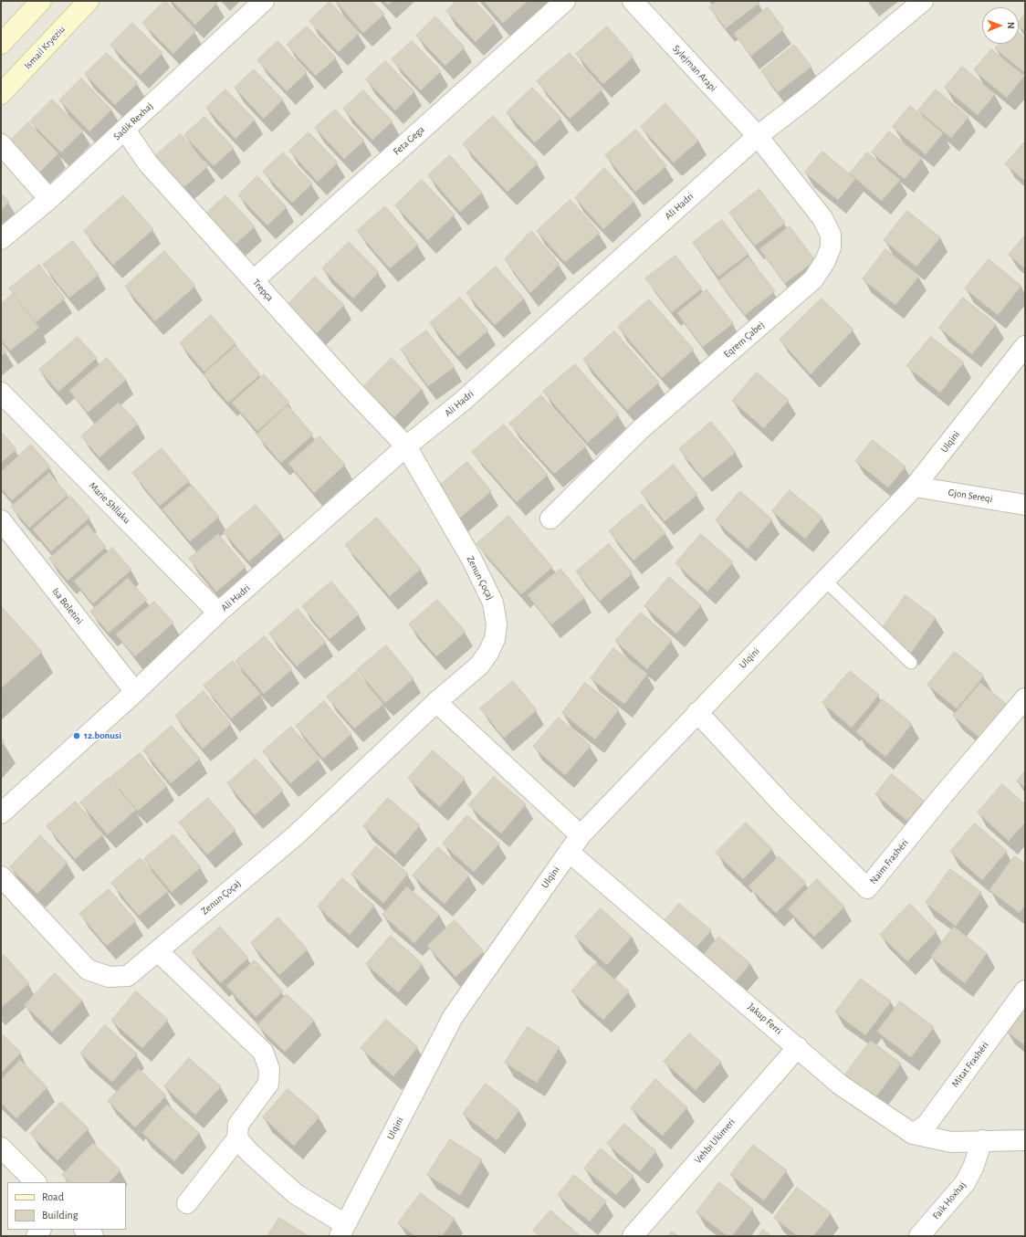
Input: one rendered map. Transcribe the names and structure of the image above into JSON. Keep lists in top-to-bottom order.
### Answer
{
  "streets": {
    "main road": ["Ismail Kryeziu"],
    "street": [
      "Sylejman Arapi",
      "Sadik Rexhaj",
      "Feta Gega",
      "Ali Hadri",
      "Trepça",
      "Eqrem Çabej",
      "Ulqini",
      "Gjon Sereqi",
      "Marie Shllaku",
      "Zenun Çoçaj",
      "Isa Boletini",
      "Naim Frashëri",
      "Jakup Ferri",
      "Mitat Frashëri",
      "Vehbi Ukimeri",
      "Faik Hoxhaj"
    ]
  },
  "crossings": [
    ["Sylejman Arapi", "Ali Hadri"],
    ["Sylejman Arapi", "Eqrem Çabej"],
    ["Sadik Rexhaj", "Trepça"],
    ["Feta Gega", "Trepça"],
    ["Ali Hadri", "Trepça"],
    ["Ali Hadri", "Eqrem Çabej"],
    ["Ali Hadri", "Marie Shllaku"],
    ["Ali Hadri", "Zenun Çoçaj"],
    ["Ali Hadri", "Isa Boletini"],
    ["Trepça", "Zenun Çoçaj"],
    ["Ulqini", "Gjon Sereqi"],
    ["Ulqini", "Naim Frashëri"],
    ["Ulqini", "Jakup Ferri"],
    ["Jakup Ferri", "Mitat Frashëri"],
    ["Jakup Ferri", "Vehbi Ukimeri"],
    ["Jakup Ferri", "Faik Hoxhaj"]
  ],
  "places": ["12.bonusi"],
  "legend": ["Road", "Building"],
  "north": "right"
}
